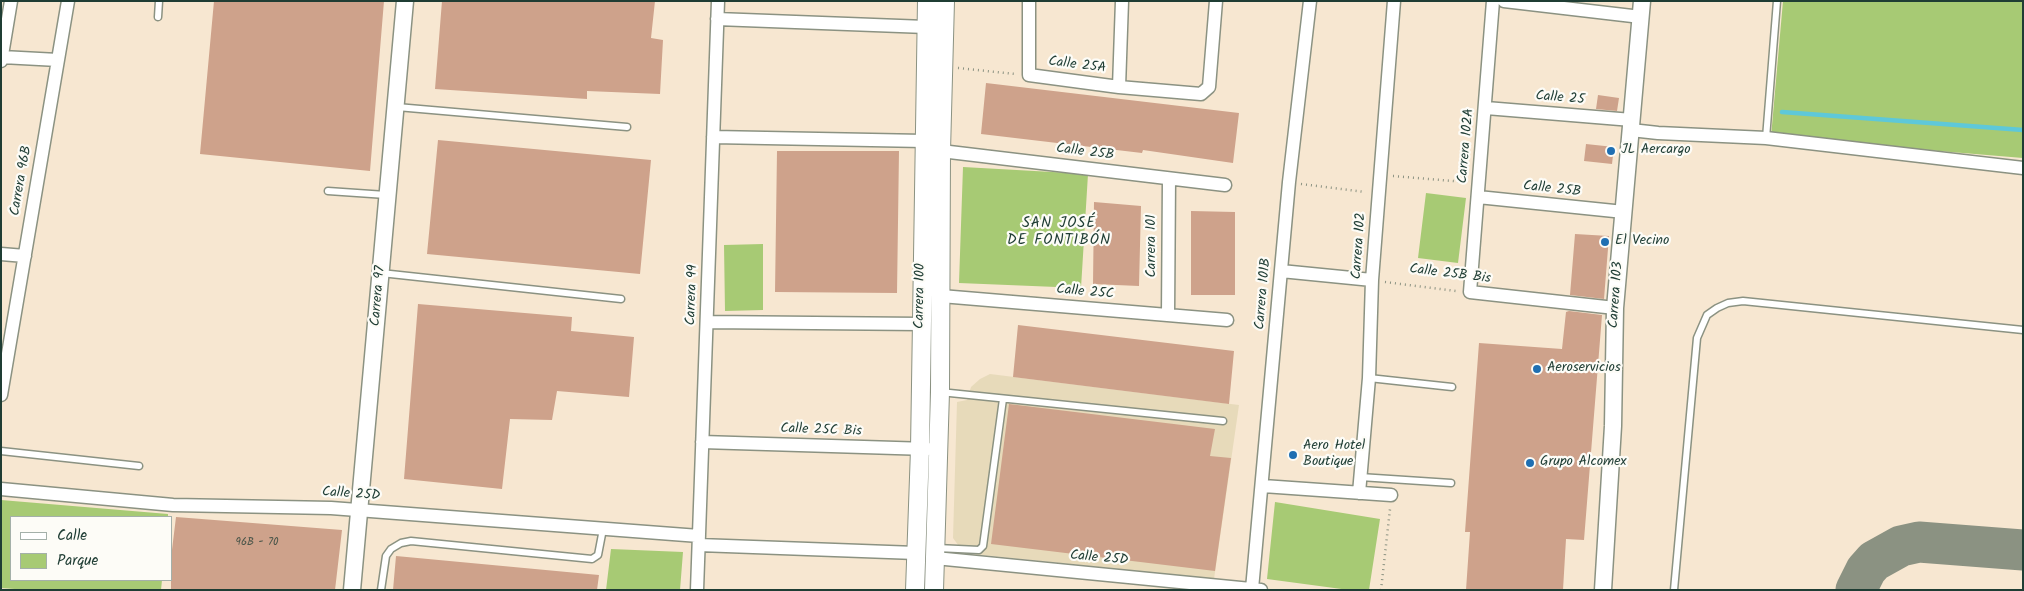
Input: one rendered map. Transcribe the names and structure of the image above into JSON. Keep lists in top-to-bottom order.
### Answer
{
  "streets": {
    "main road": ["Carrera 100"],
    "street": [
      "Calle 25A",
      "Calle 25",
      "Carrera 102A",
      "Calle 25B",
      "Carrera 96B",
      "Carrera 101",
      "Carrera 102",
      "Calle 25B Bis",
      "Calle 25C",
      "Carrera 101B",
      "Carrera 99",
      "Carrera 103",
      "Carrera 97",
      "Calle 25C Bis",
      "Calle 25D"
    ]
  },
  "crossings": [
    ["Calle 25A", "Carrera 100"],
    ["Calle 25", "Carrera 102A"],
    ["Calle 25", "Carrera 103"],
    ["Carrera 102A", "Calle 25B"],
    ["Carrera 102A", "Calle 25B Bis"],
    ["Calle 25B", "Carrera 101"],
    ["Calle 25B", "Carrera 103"],
    ["Calle 25B", "Carrera 100"],
    ["Carrera 101", "Calle 25C"],
    ["Carrera 102", "Calle 25B Bis"],
    ["Calle 25B Bis", "Carrera 103"],
    ["Calle 25C", "Carrera 100"],
    ["Carrera 101B", "Calle 25D"],
    ["Carrera 99", "Calle 25C Bis"],
    ["Carrera 99", "Calle 25D"],
    ["Carrera 97", "Calle 25D"],
    ["Carrera 100", "Calle 25C Bis"],
    ["Carrera 100", "Calle 25D"]
  ],
  "districts": ["SAN JOSÉ DE FONTIBÓN"],
  "places": [
    "JL Aercargo",
    "El Vecino",
    "Aeroservicios",
    "Aero Hotel Boutique",
    "Grupo Alcomex"
  ],
  "house_numbers": ["96B - 70"],
  "legend": ["Calle", "Parque"]
}
